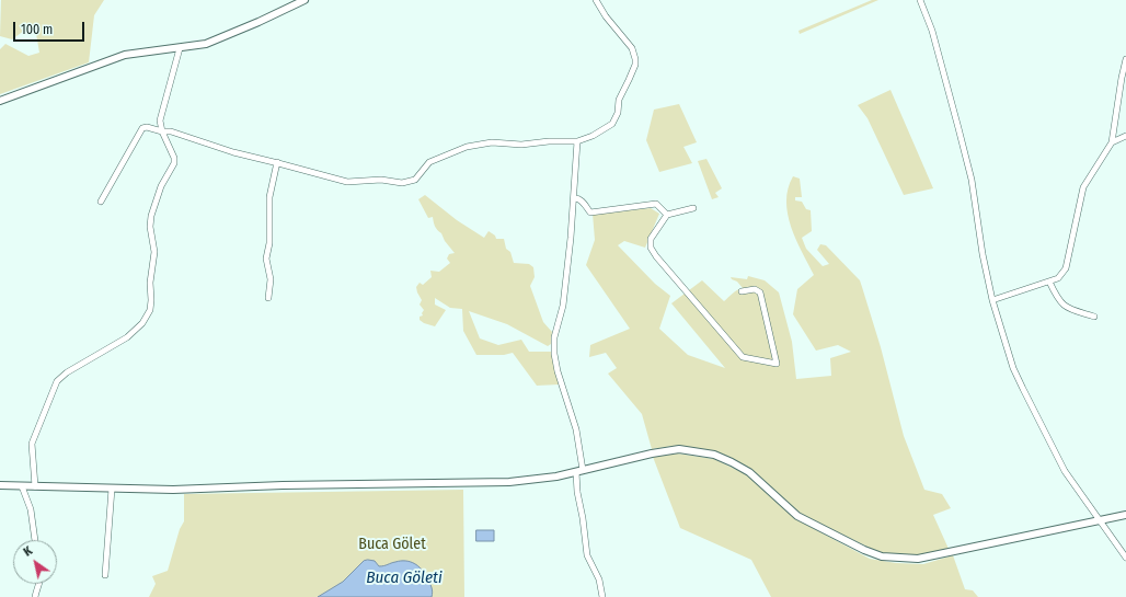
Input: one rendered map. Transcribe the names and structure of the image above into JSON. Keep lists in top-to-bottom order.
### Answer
{
  "water": ["Buca Göleti"],
  "parks": ["Buca Gölet"],
  "scale_bar": "100 m",
  "north": "top left"
}
